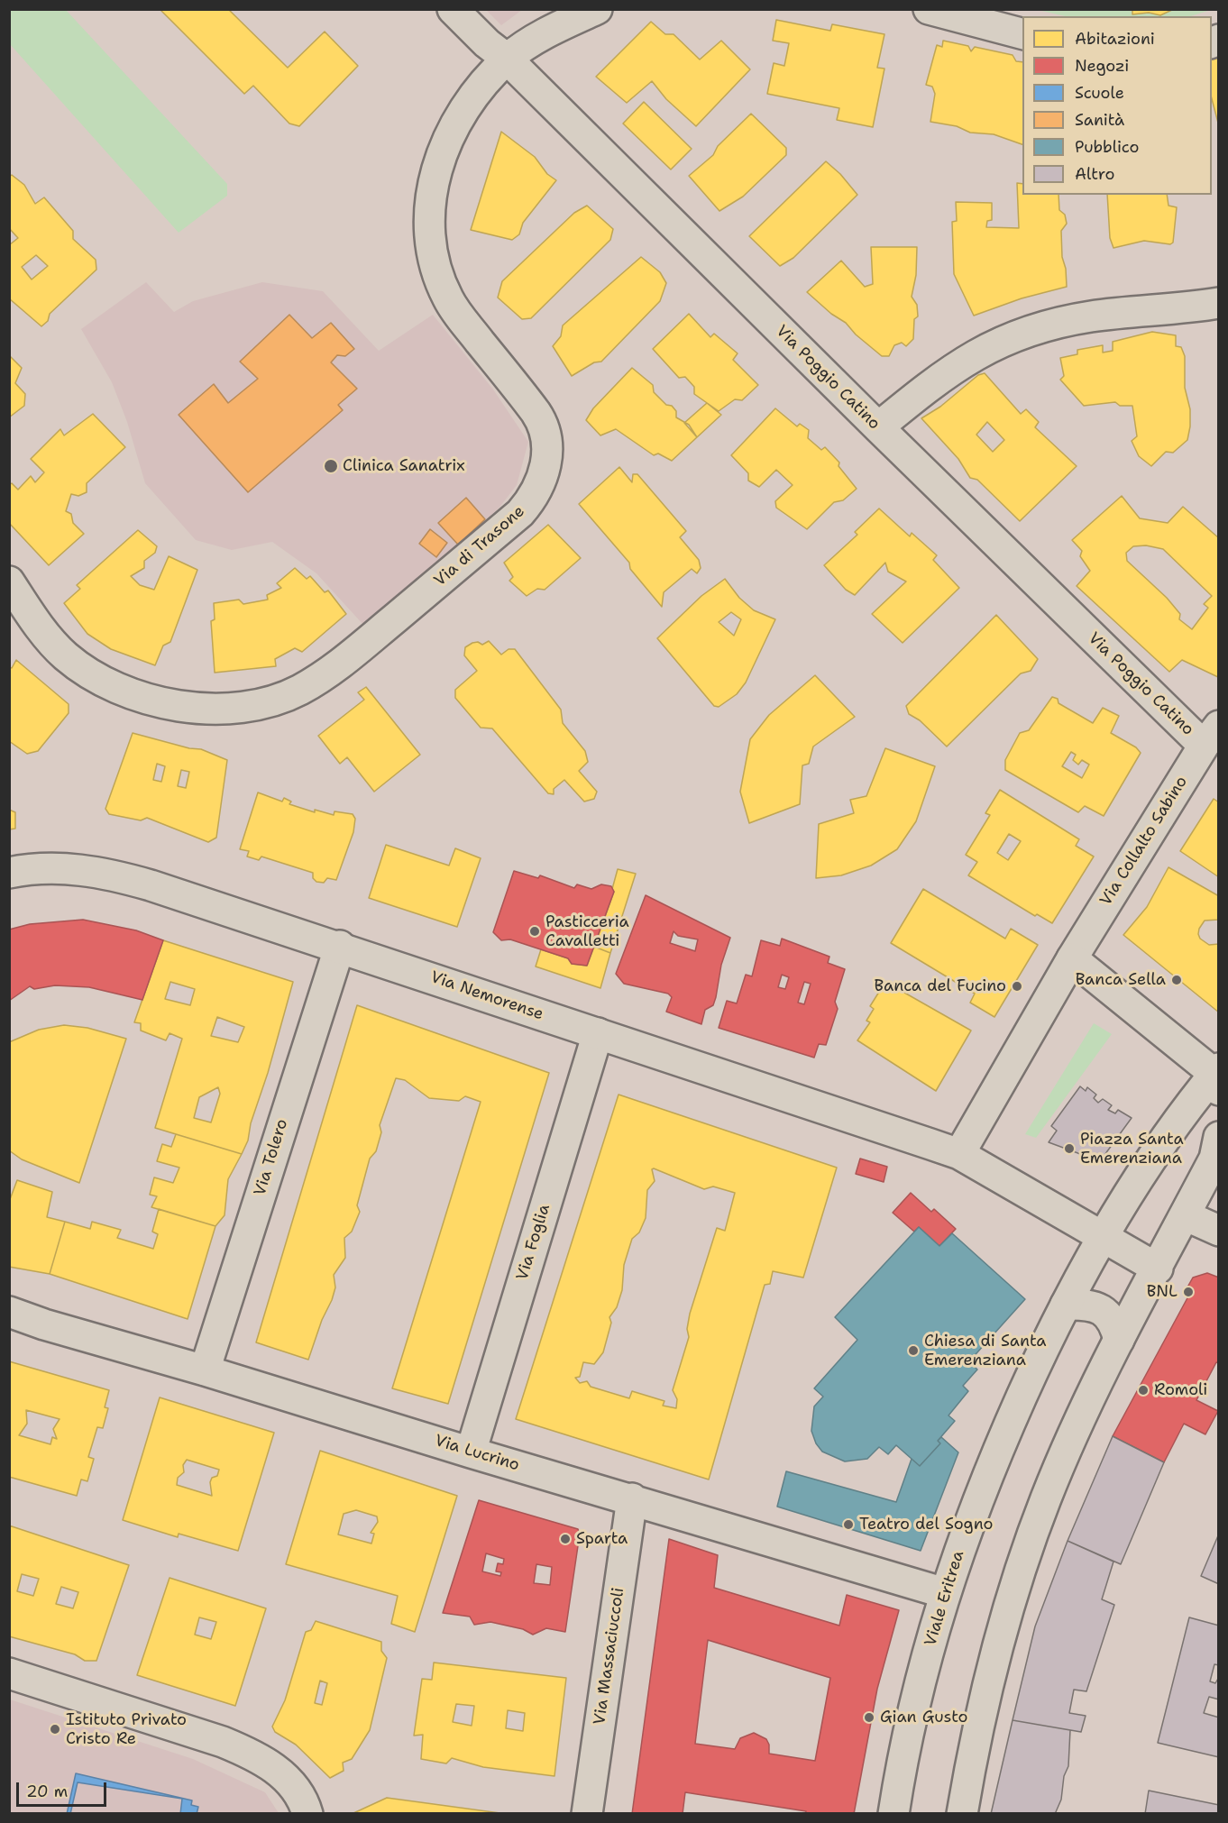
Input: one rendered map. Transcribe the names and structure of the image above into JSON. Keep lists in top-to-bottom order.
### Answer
{
  "streets": {
    "street": [
      "Via Poggio Catino",
      "Via di Trasone",
      "Via Collalto Sabino",
      "Via Nemorense",
      "Via Tolero",
      "Via Foglia",
      "Via Lucrino",
      "Viale Eritrea",
      "Via Massaciuccoli"
    ]
  },
  "crossings": [
    ["Via Poggio Catino", "Via di Trasone"],
    ["Via Poggio Catino", "Via Collalto Sabino"],
    ["Via Nemorense", "Via Tolero"],
    ["Via Nemorense", "Via Foglia"],
    ["Via Tolero", "Via Lucrino"],
    ["Via Foglia", "Via Lucrino"],
    ["Via Lucrino", "Viale Eritrea"],
    ["Via Lucrino", "Via Massaciuccoli"]
  ],
  "places": [
    "Clinica Sanatrix",
    "Pasticceria Cavalletti",
    "Banca Sella",
    "Banca del Fucino",
    "Piazza Santa Emerenziana",
    "BNL",
    "Chiesa di Santa Emerenziana",
    "Romoli",
    "Teatro del Sogno",
    "Sparta",
    "Gian Gusto",
    "Istituto Privato Cristo Re"
  ],
  "legend": [
    "Abitazioni",
    "Negozi",
    "Scuole",
    "Sanità",
    "Pubblico",
    "Altro"
  ],
  "scale_bar": "20 m"
}
